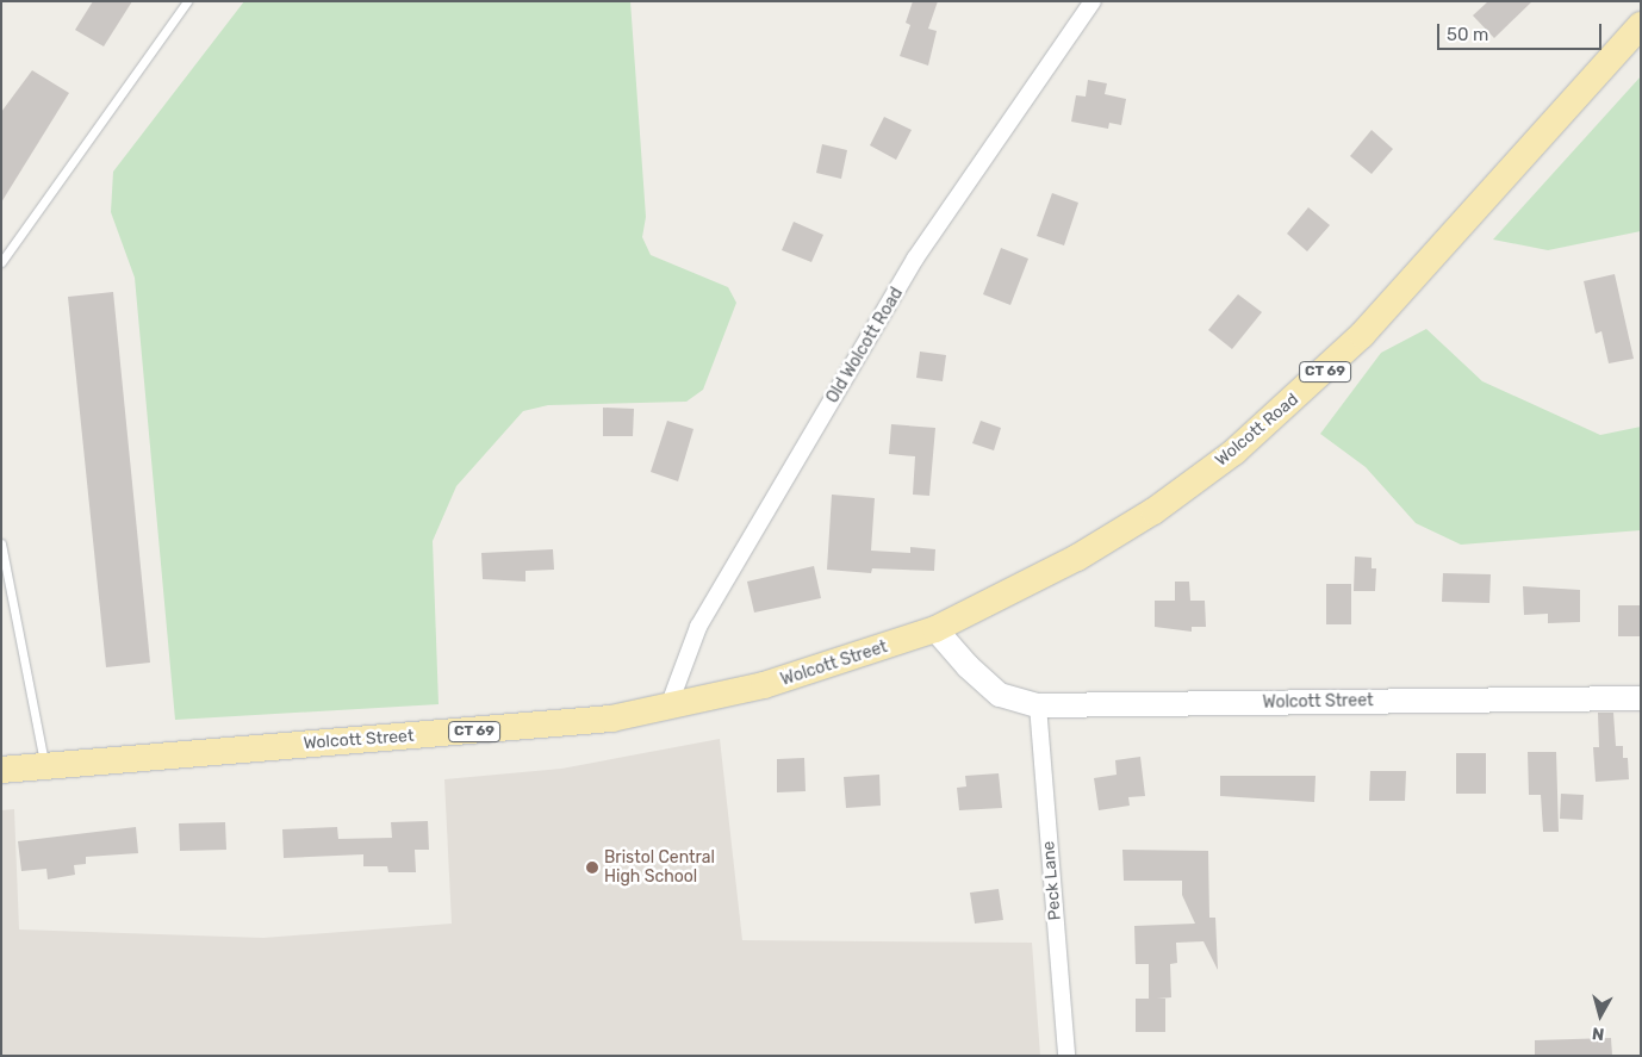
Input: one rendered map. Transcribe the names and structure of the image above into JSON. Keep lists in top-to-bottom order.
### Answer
{
  "streets": {
    "main road": ["CT 69", "Wolcott Road", "Wolcott Street"],
    "street": ["Old Wolcott Road", "Peck Lane"]
  },
  "crossings": [
    ["Old Wolcott Road", "Wolcott Street"],
    ["Wolcott Road", "Wolcott Street"],
    ["Wolcott Street", "Peck Lane"]
  ],
  "places": ["Bristol Central High School"],
  "scale_bar": "50 m",
  "north": "bottom"
}
